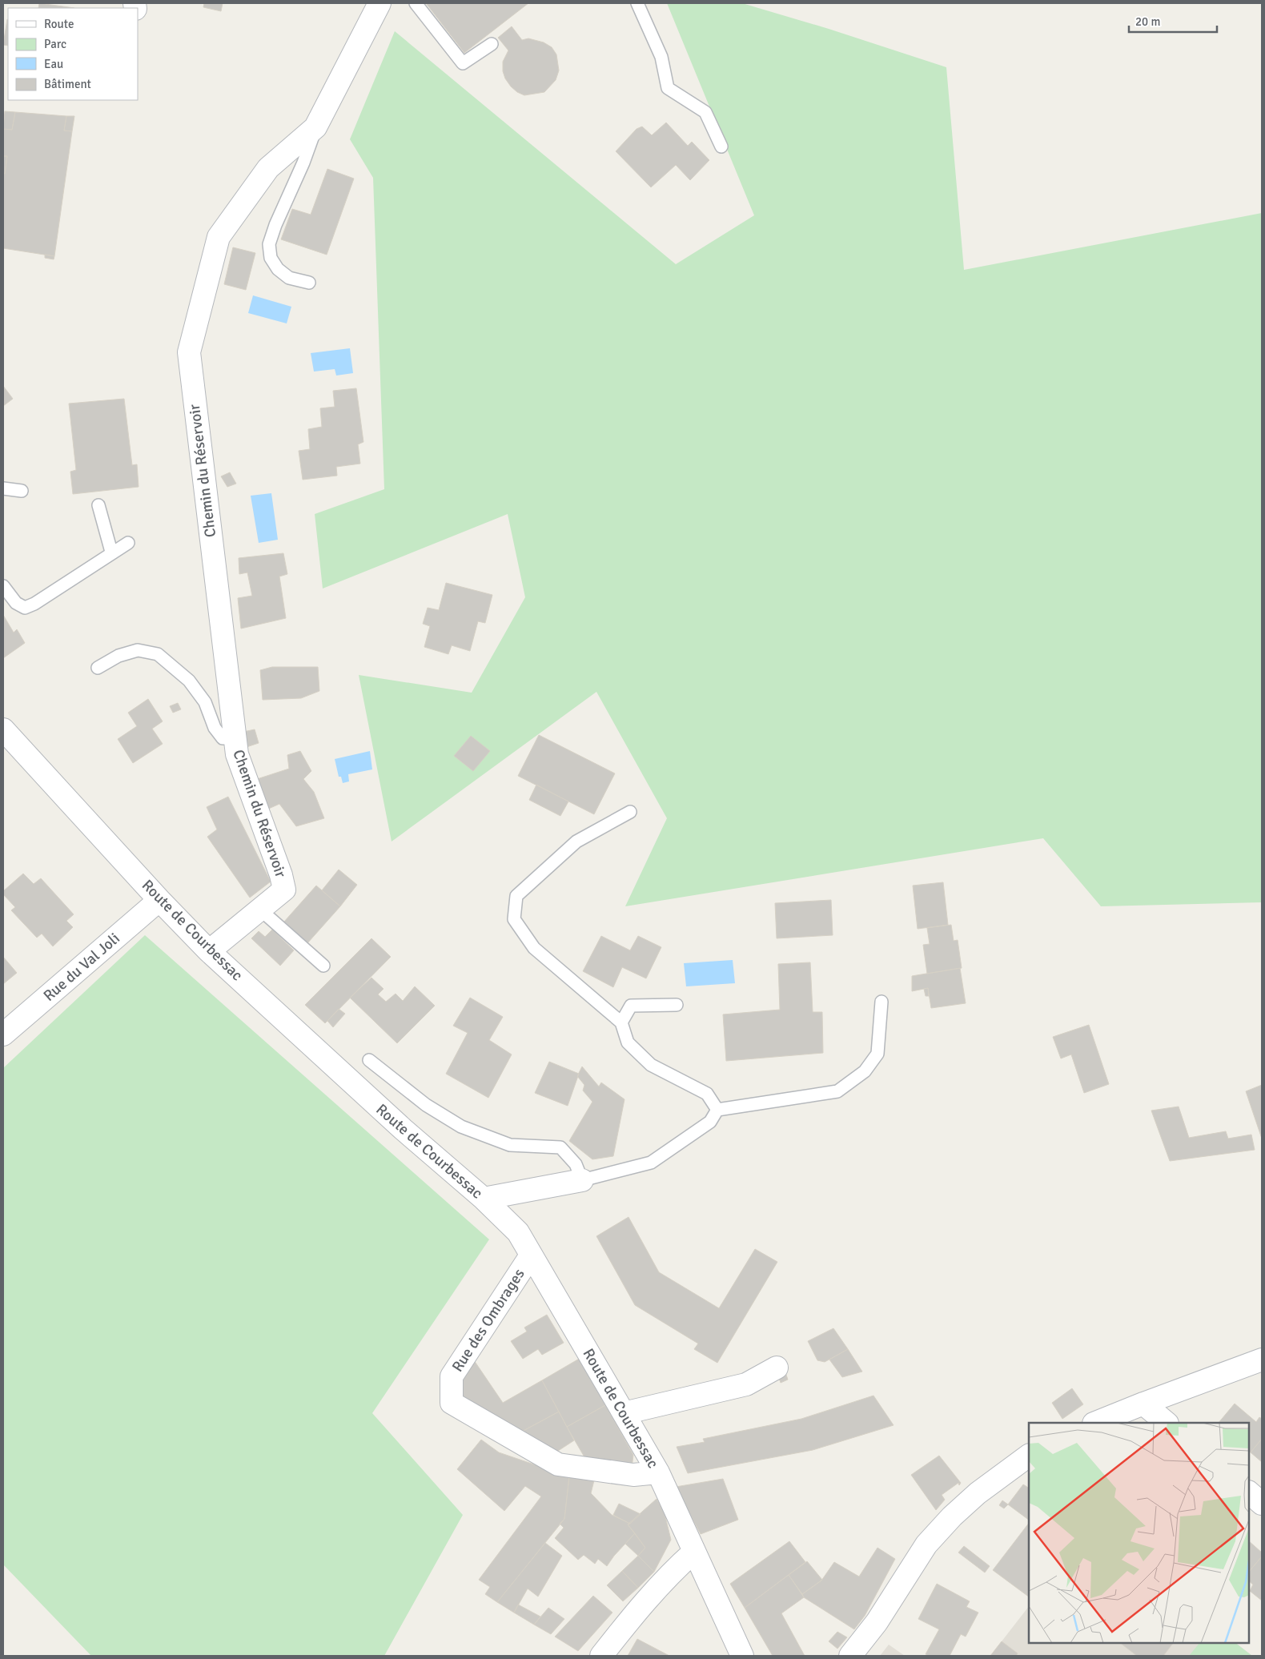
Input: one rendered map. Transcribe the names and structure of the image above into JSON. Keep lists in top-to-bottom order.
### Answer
{
  "streets": {
    "street": [
      "Chemin du Réservoir",
      "Route de Courbessac",
      "Rue du Val Joli",
      "Rue des Ombrages"
    ]
  },
  "crossings": [
    ["Chemin du Réservoir", "Route de Courbessac"],
    ["Route de Courbessac", "Rue du Val Joli"],
    ["Route de Courbessac", "Rue des Ombrages"]
  ],
  "legend": [
    "Route",
    "Parc",
    "Eau",
    "Bâtiment"
  ],
  "scale_bar": "20 m"
}
